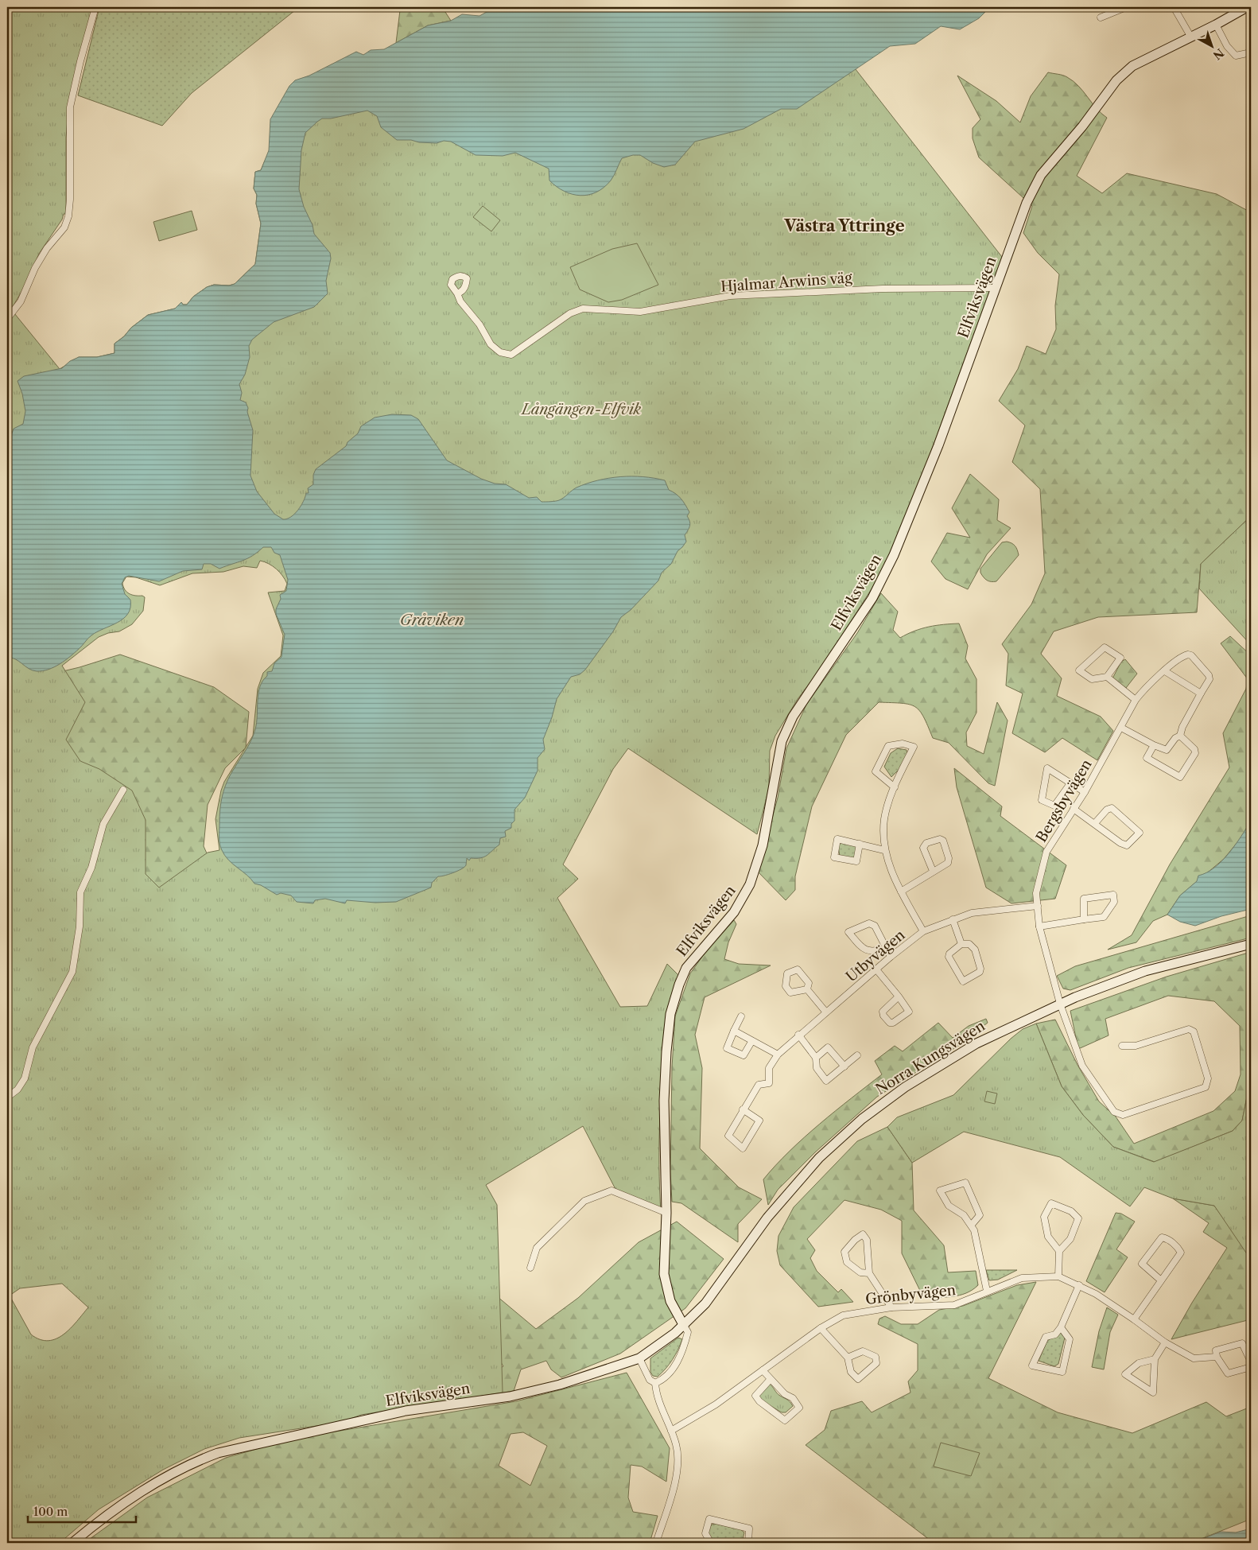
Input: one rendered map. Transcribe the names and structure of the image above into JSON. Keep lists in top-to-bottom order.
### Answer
{
  "streets": {
    "street": [
      "Hjalmar Arwins väg",
      "Elfviksvägen",
      "Bergsbyvägen",
      "Utbyvägen",
      "Norra Kungsvägen",
      "Grönbyvägen"
    ]
  },
  "crossings": [
    ["Hjalmar Arwins väg", "Elfviksvägen"],
    ["Elfviksvägen", "Norra Kungsvägen"],
    ["Bergsbyvägen", "Utbyvägen"],
    ["Bergsbyvägen", "Norra Kungsvägen"]
  ],
  "districts": ["Västra Yttringe"],
  "water": ["Gråviken"],
  "parks": ["Långängen-Elfvik"],
  "scale_bar": "100 m",
  "north": "bottom right"
}
